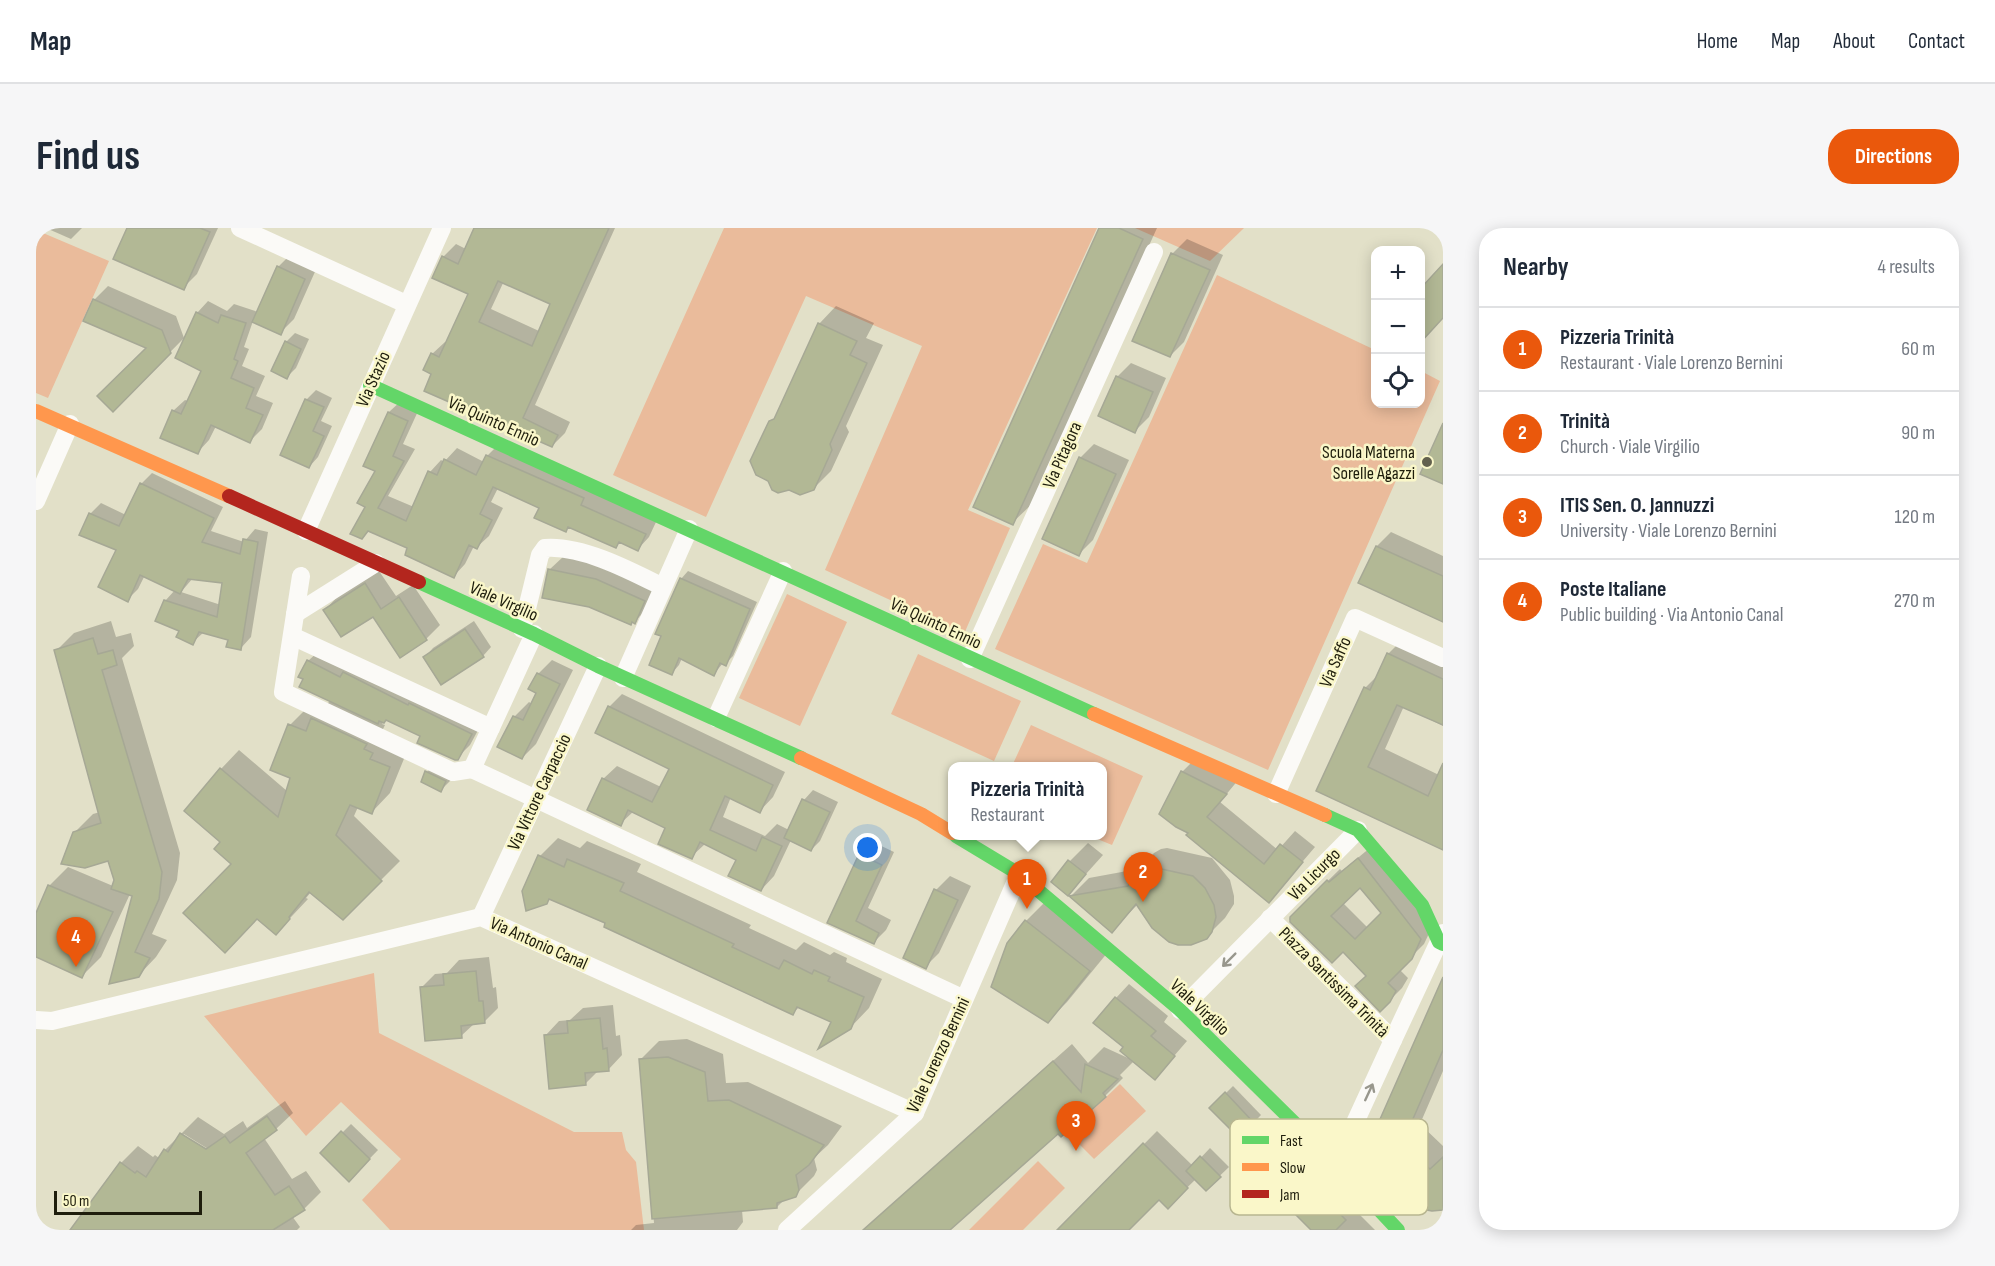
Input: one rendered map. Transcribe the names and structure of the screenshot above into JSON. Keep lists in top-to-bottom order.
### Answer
{
  "streets": {
    "street": [
      "Via Stazio",
      "Via Quinto Ennio",
      "Via Pitagora",
      "Viale Virgilio",
      "Via Saffo",
      "Via Vittore Carpaccio",
      "Via Licurgo",
      "Via Antonio Canal",
      "Piazza Santissima Trinità",
      "Viale Lorenzo Bernini"
    ]
  },
  "crossings": [
    ["Via Stazio", "Via Quinto Ennio"],
    ["Via Stazio", "Viale Virgilio"],
    ["Via Quinto Ennio", "Via Pitagora"],
    ["Via Quinto Ennio", "Via Saffo"],
    ["Via Quinto Ennio", "Via Licurgo"],
    ["Viale Virgilio", "Via Vittore Carpaccio"],
    ["Viale Virgilio", "Piazza Santissima Trinità"],
    ["Viale Virgilio", "Viale Lorenzo Bernini"],
    ["Via Vittore Carpaccio", "Via Antonio Canal"],
    ["Via Licurgo", "Piazza Santissima Trinità"],
    ["Via Antonio Canal", "Viale Lorenzo Bernini"]
  ],
  "places": ["Scuola Materna Sorelle Agazzi"],
  "legend": ["Fast", "Slow", "Jam"],
  "scale_bar": "50 m",
  "page": {
    "header": "Map",
    "nav": [
      "Home",
      "Map",
      "About",
      "Contact"
    ],
    "buttons": "Directions",
    "title": "Find us",
    "heading": ["Nearby", "4 results"],
    "map_buttons": ["+", "−"],
    "list": [
      {
        "mark": "1",
        "name": "Pizzeria Trinità",
        "note": "Restaurant · Viale Lorenzo Bernini",
        "value": "60 m"
      },
      {
        "mark": "2",
        "name": "Trinità",
        "note": "Church · Viale Virgilio",
        "value": "90 m"
      },
      {
        "mark": "3",
        "name": "ITIS Sen. O. Jannuzzi",
        "note": "University · Viale Lorenzo Bernini",
        "value": "120 m"
      },
      {
        "mark": "4",
        "name": "Poste Italiane",
        "note": "Public building · Via Antonio Canal",
        "value": "270 m"
      }
    ],
    "popup": ["Pizzeria Trinità", "Restaurant"],
    "pins": [
      "2",
      "1",
      "4",
      "3"
    ],
    "scale": "50 m"
  }
}
